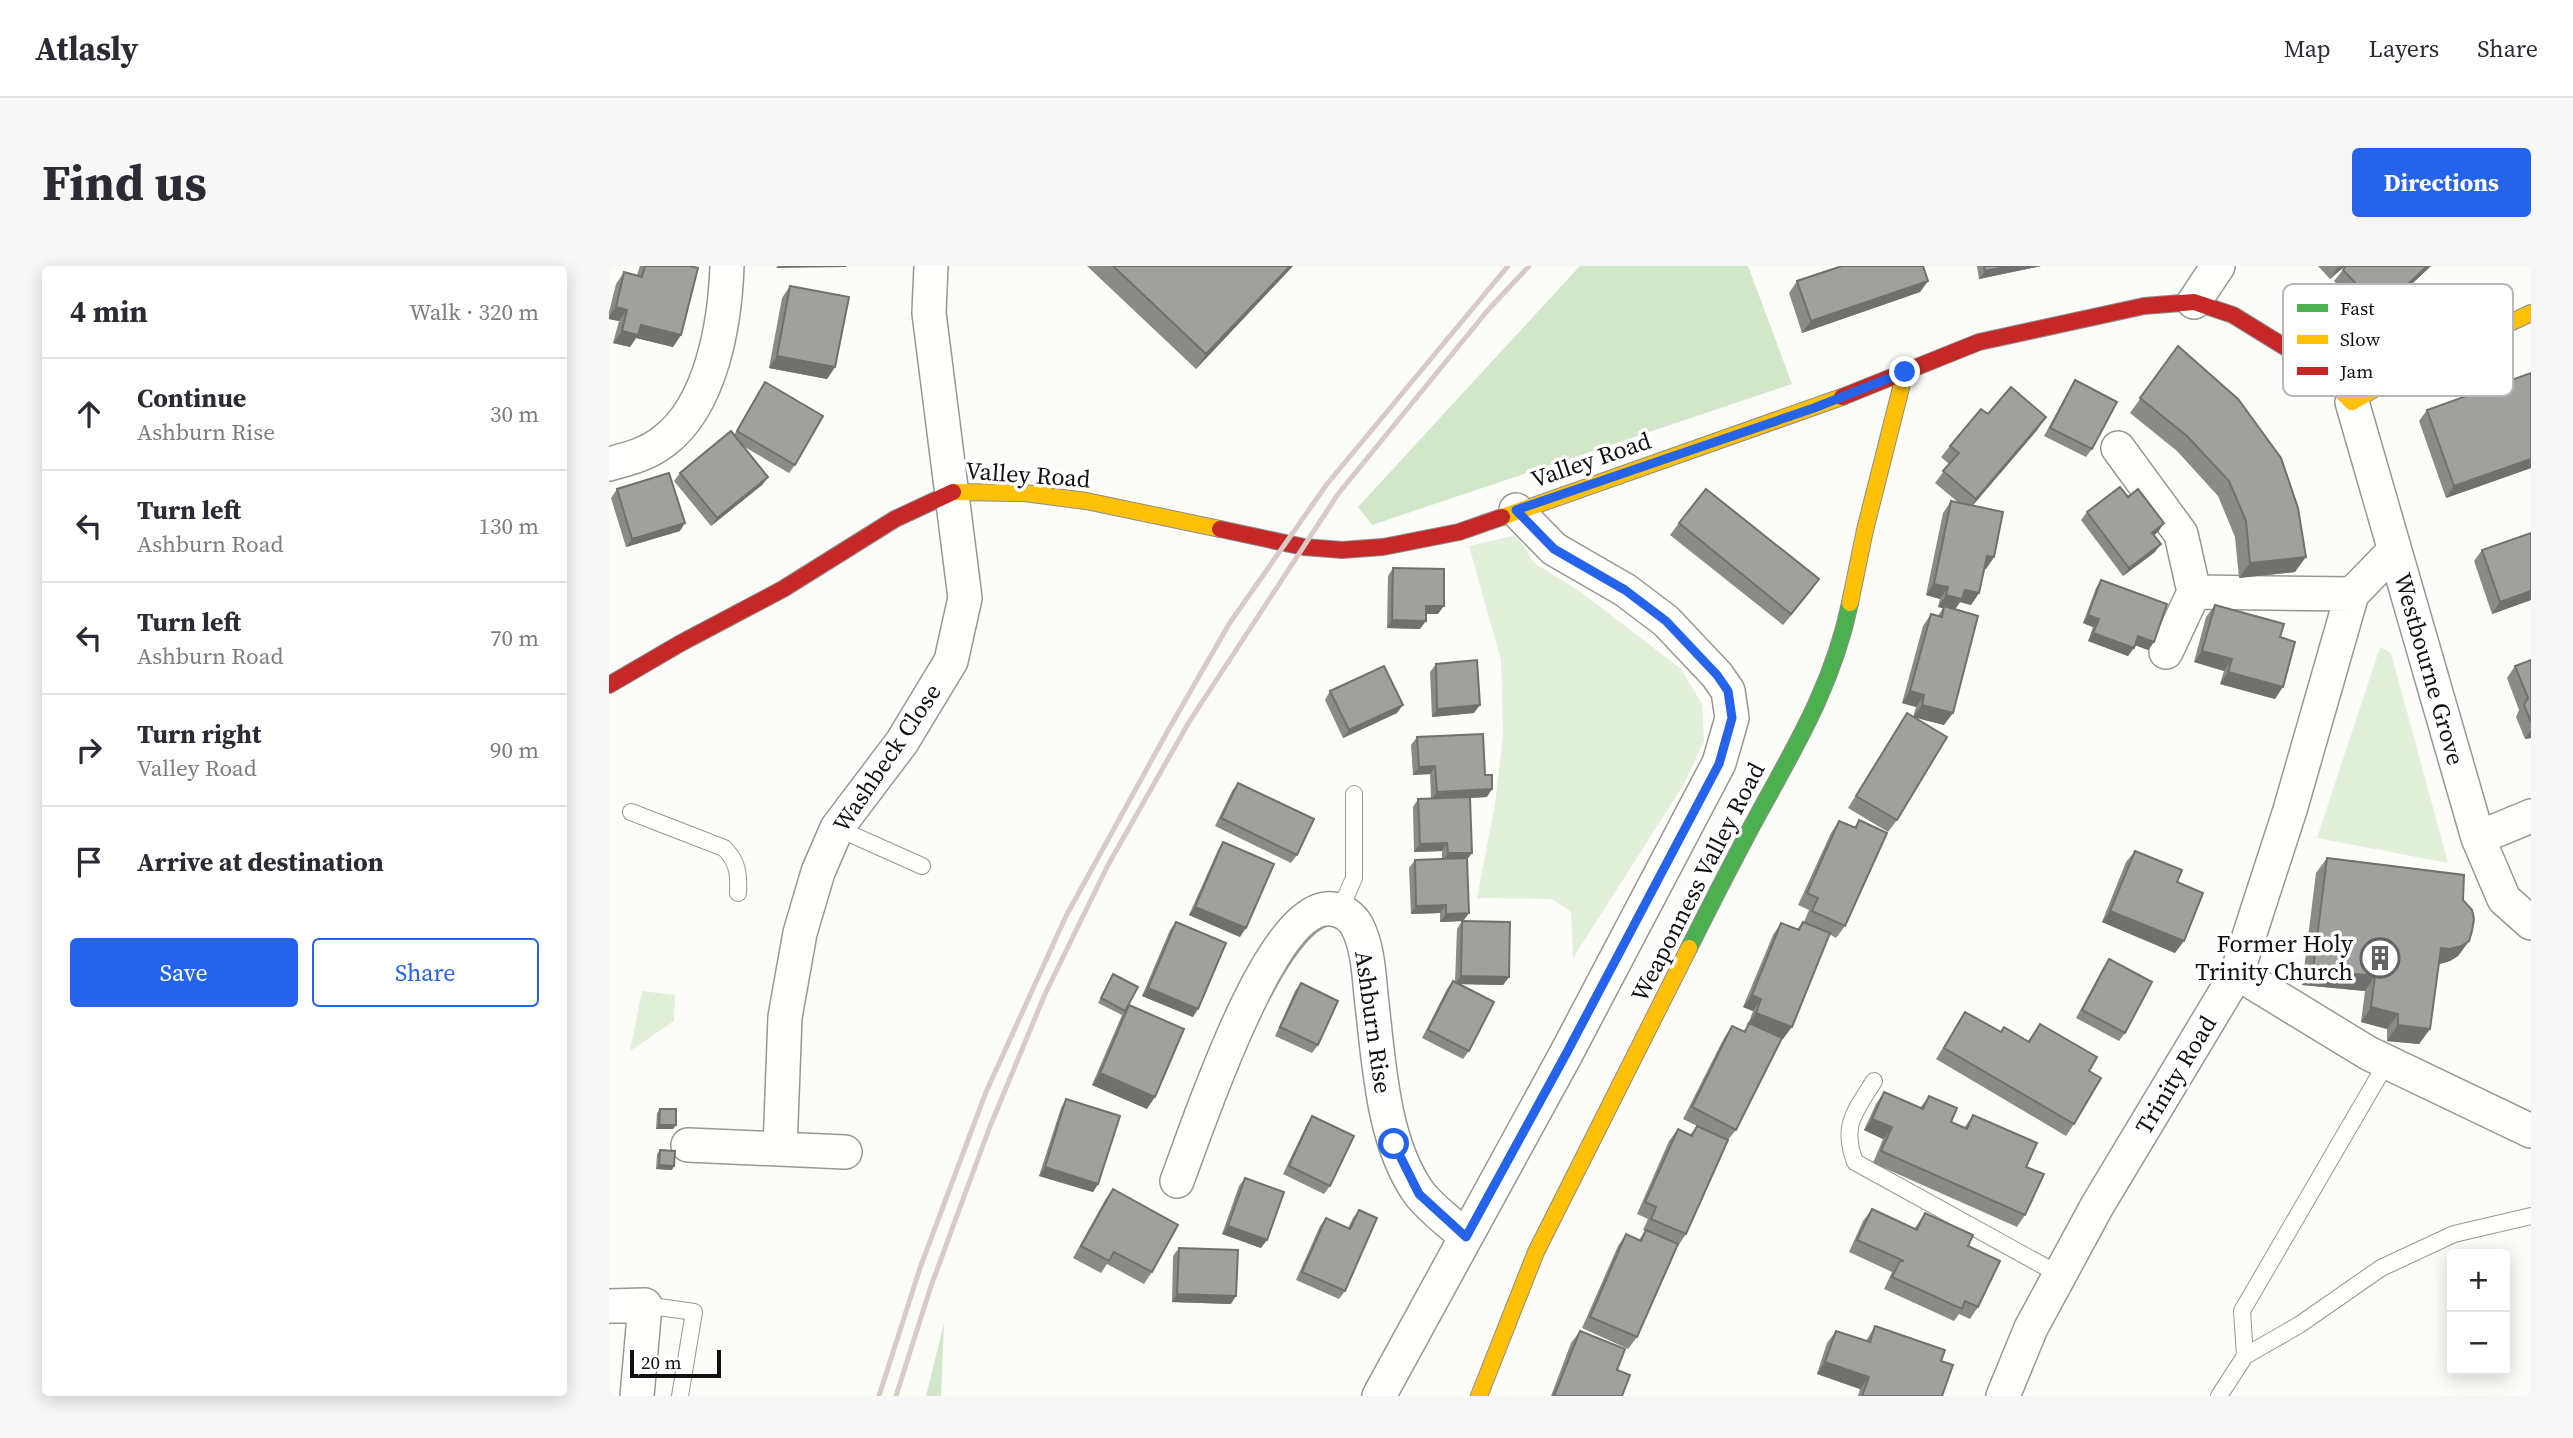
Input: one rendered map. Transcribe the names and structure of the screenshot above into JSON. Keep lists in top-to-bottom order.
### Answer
{
  "streets": {
    "street": [
      "Valley Road",
      "Westbourne Grove",
      "Washbeck Close",
      "Weaponness Valley Road",
      "Ashburn Rise",
      "Trinity Road"
    ]
  },
  "crossings": [
    ["Valley Road", "Westbourne Grove"],
    ["Valley Road", "Washbeck Close"],
    ["Valley Road", "Weaponness Valley Road"],
    ["Westbourne Grove", "Trinity Road"]
  ],
  "places": {
    "building": ["Former Holy Trinity Church"]
  },
  "legend": ["Fast", "Slow", "Jam"],
  "scale_bar": "20 m",
  "page": {
    "header": "Atlasly",
    "nav": ["Map", "Layers", "Share"],
    "buttons": [
      "Directions",
      ["Save", "Share"]
    ],
    "title": "Find us",
    "heading": ["4 min", "Walk · 320 m"],
    "list": [
      ["Continue", "Ashburn Rise", "30 m"],
      ["Turn left", "Ashburn Road", "130 m"],
      ["Turn left", "Ashburn Road", "70 m"],
      ["Turn right", "Valley Road", "90 m"],
      "Arrive at destination"
    ],
    "map_buttons": ["+", "−"],
    "scale": "20 m"
  }
}
